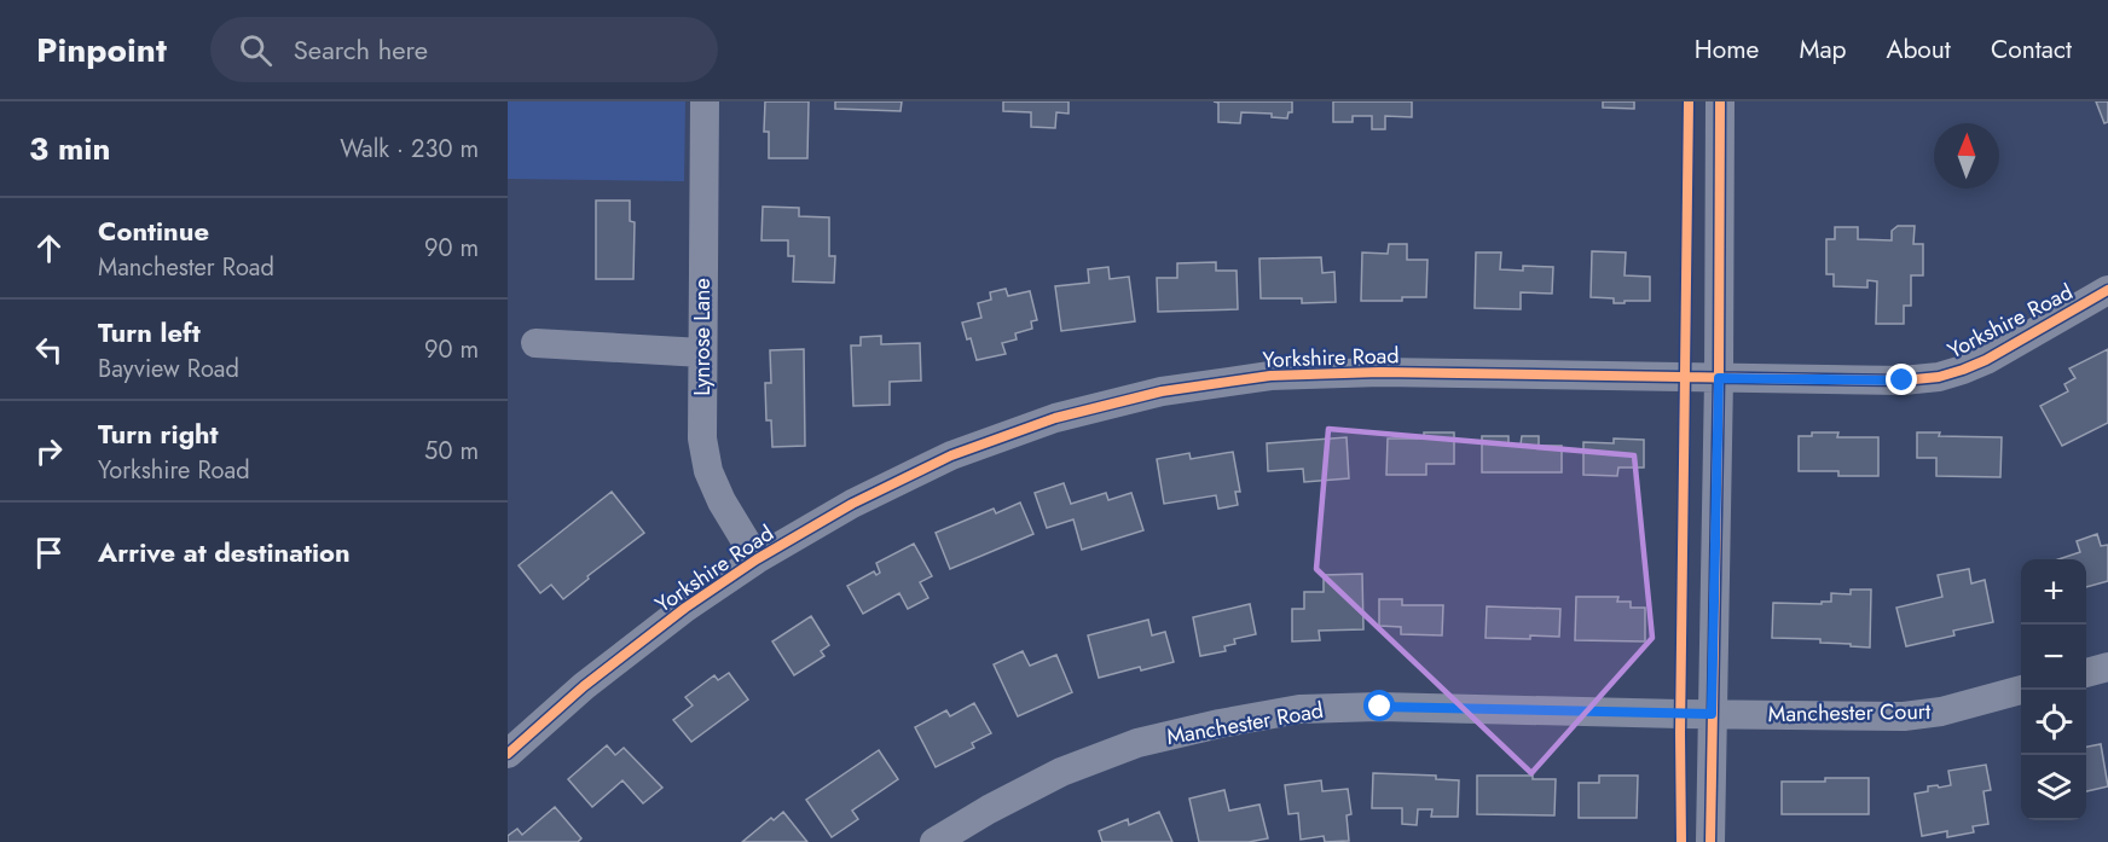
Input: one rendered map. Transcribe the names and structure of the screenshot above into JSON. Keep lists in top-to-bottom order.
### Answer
{
  "streets": {
    "street": [
      "Yorkshire Road",
      "Lynrose Lane",
      "Manchester Court",
      "Manchester Road"
    ]
  },
  "crossings": [
    ["Yorkshire Road", "Lynrose Lane"],
    ["Manchester Court", "Manchester Road"]
  ],
  "north": "top",
  "page": {
    "header": "Pinpoint",
    "search": "Search here",
    "nav": [
      "Home",
      "Map",
      "About",
      "Contact"
    ],
    "heading": ["3 min", "Walk · 230 m"],
    "list": [
      ["Continue", "Manchester Road", "90 m"],
      ["Turn left", "Bayview Road", "90 m"],
      ["Turn right", "Yorkshire Road", "50 m"],
      "Arrive at destination"
    ],
    "map_buttons": ["+", "−"]
  }
}
